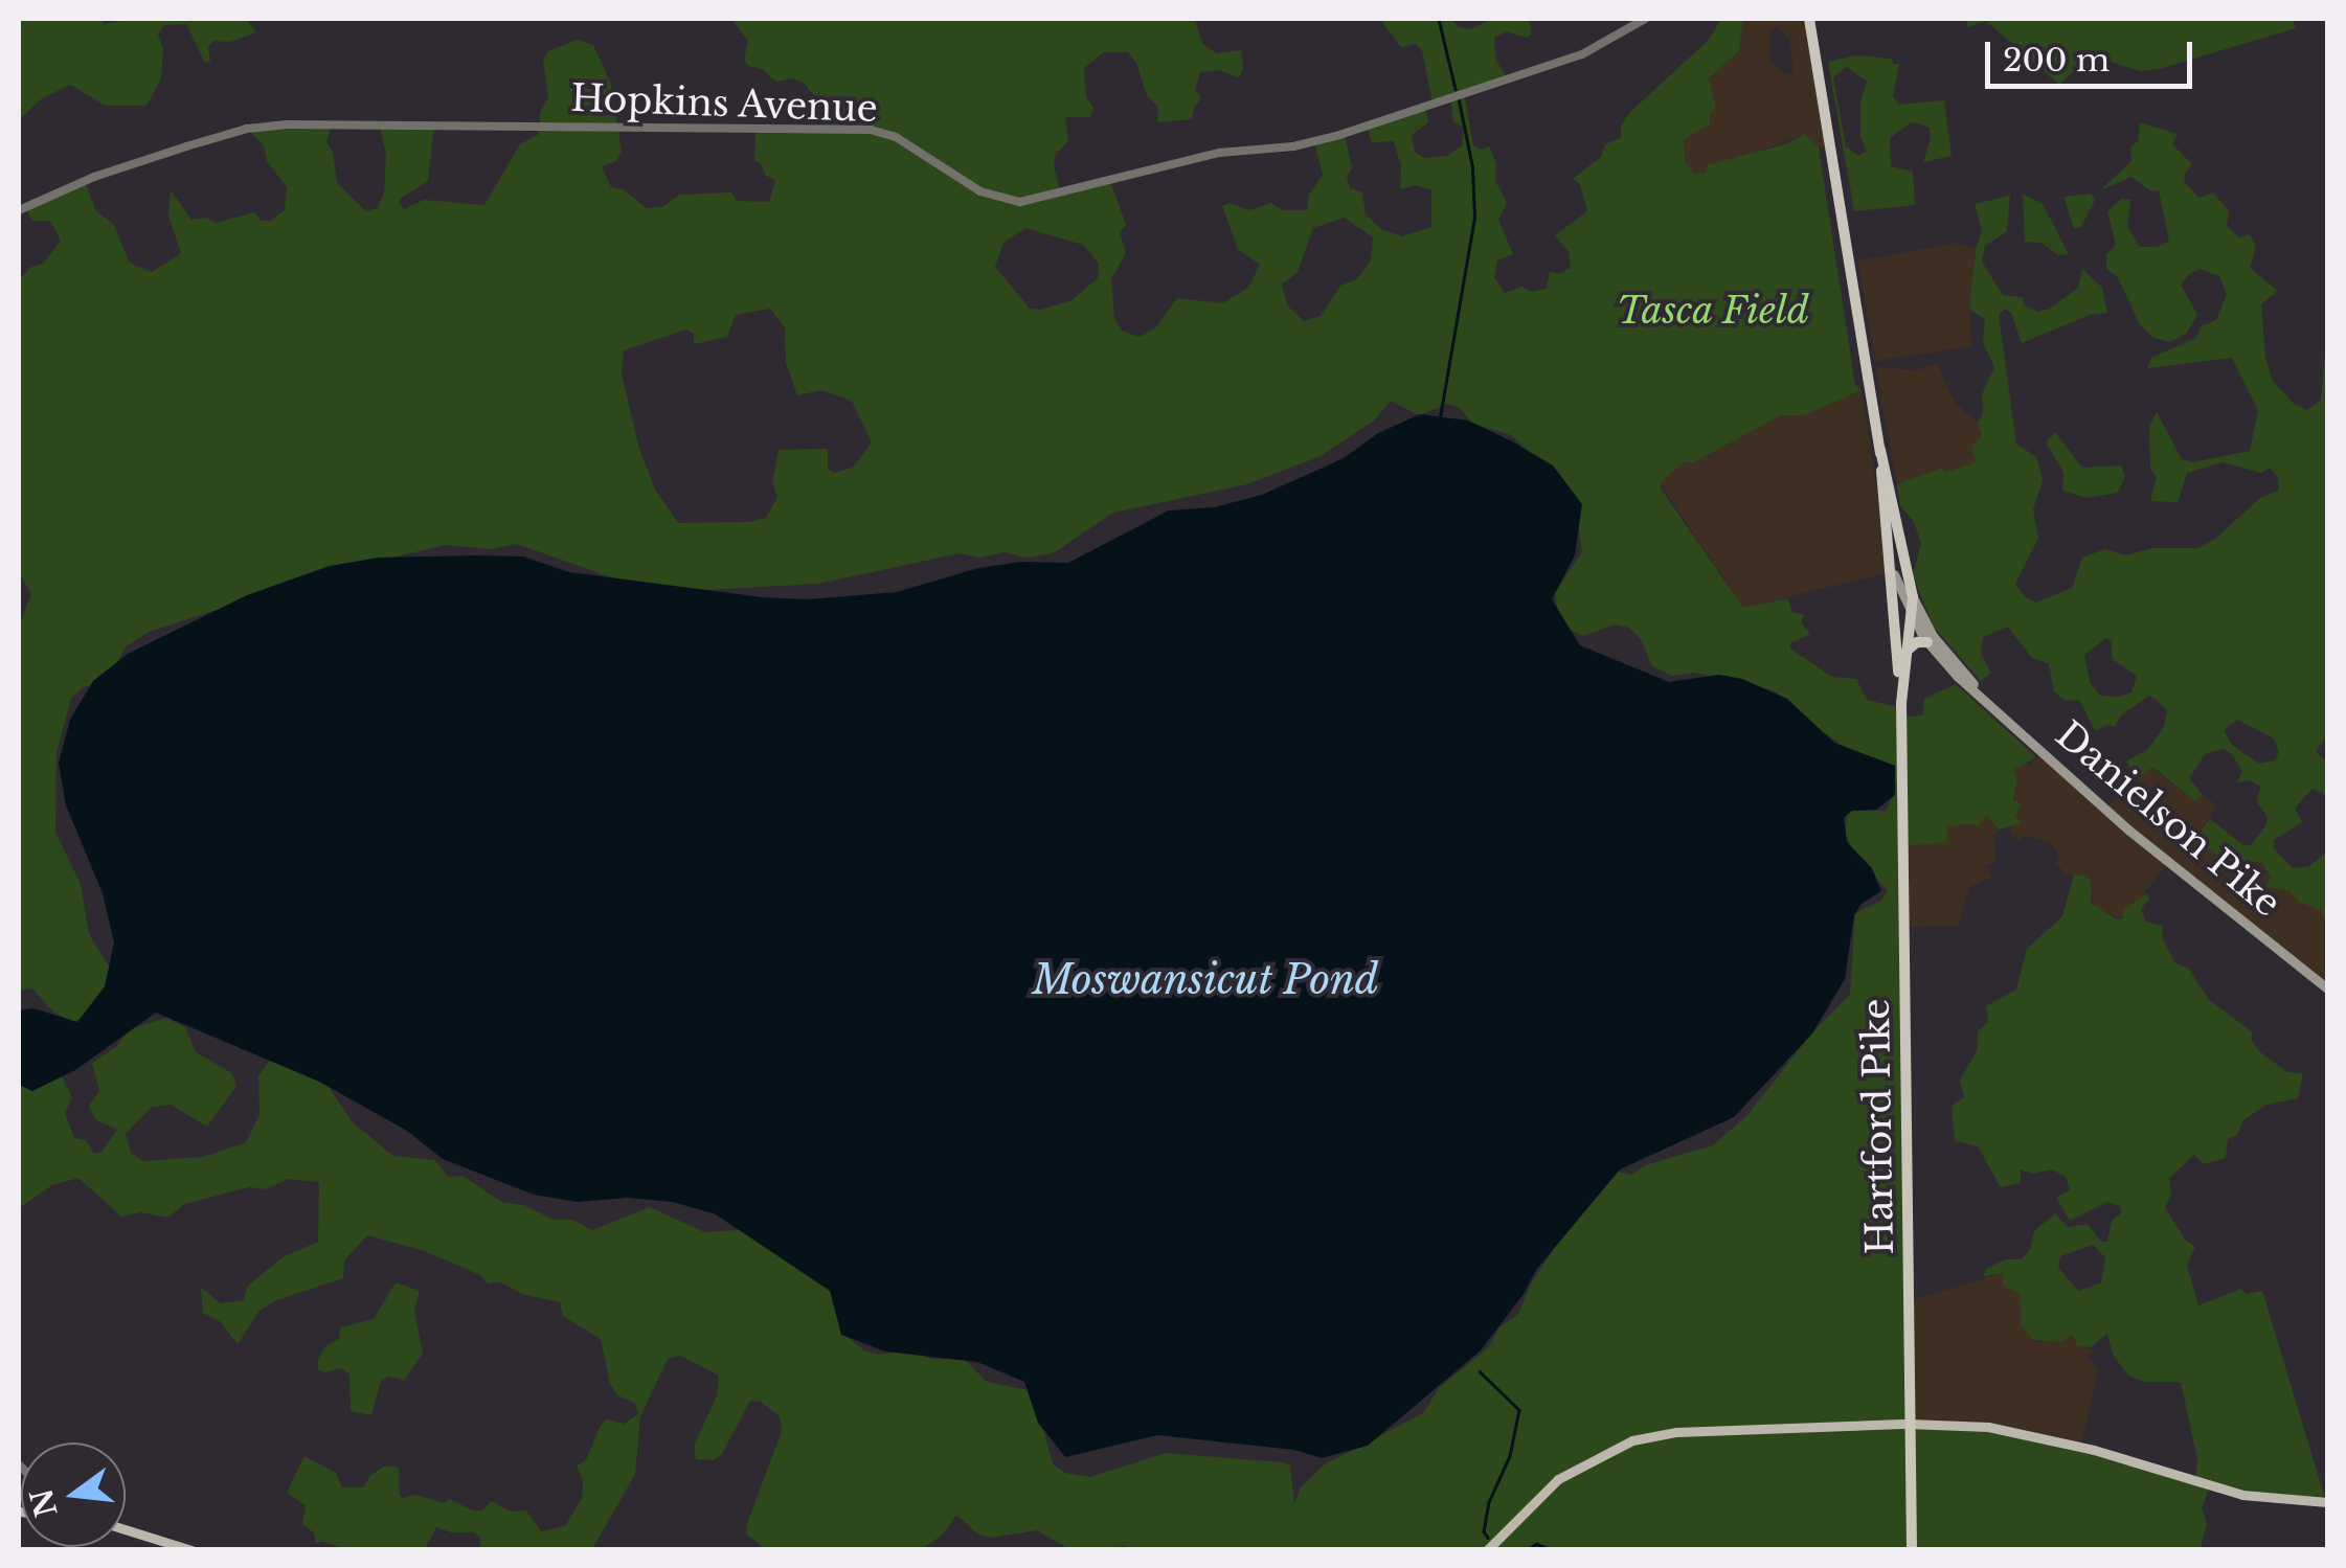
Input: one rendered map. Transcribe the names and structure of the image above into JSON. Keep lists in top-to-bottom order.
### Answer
{
  "streets": {
    "highway": ["Hartford Pike"],
    "main road": ["Danielson Pike"],
    "street": ["Hopkins Avenue"]
  },
  "crossings": [
    ["Danielson Pike", "Hartford Pike"]
  ],
  "water": ["Moswansicut Pond"],
  "parks": ["Tasca Field"],
  "scale_bar": "200 m",
  "north": "left"
}
